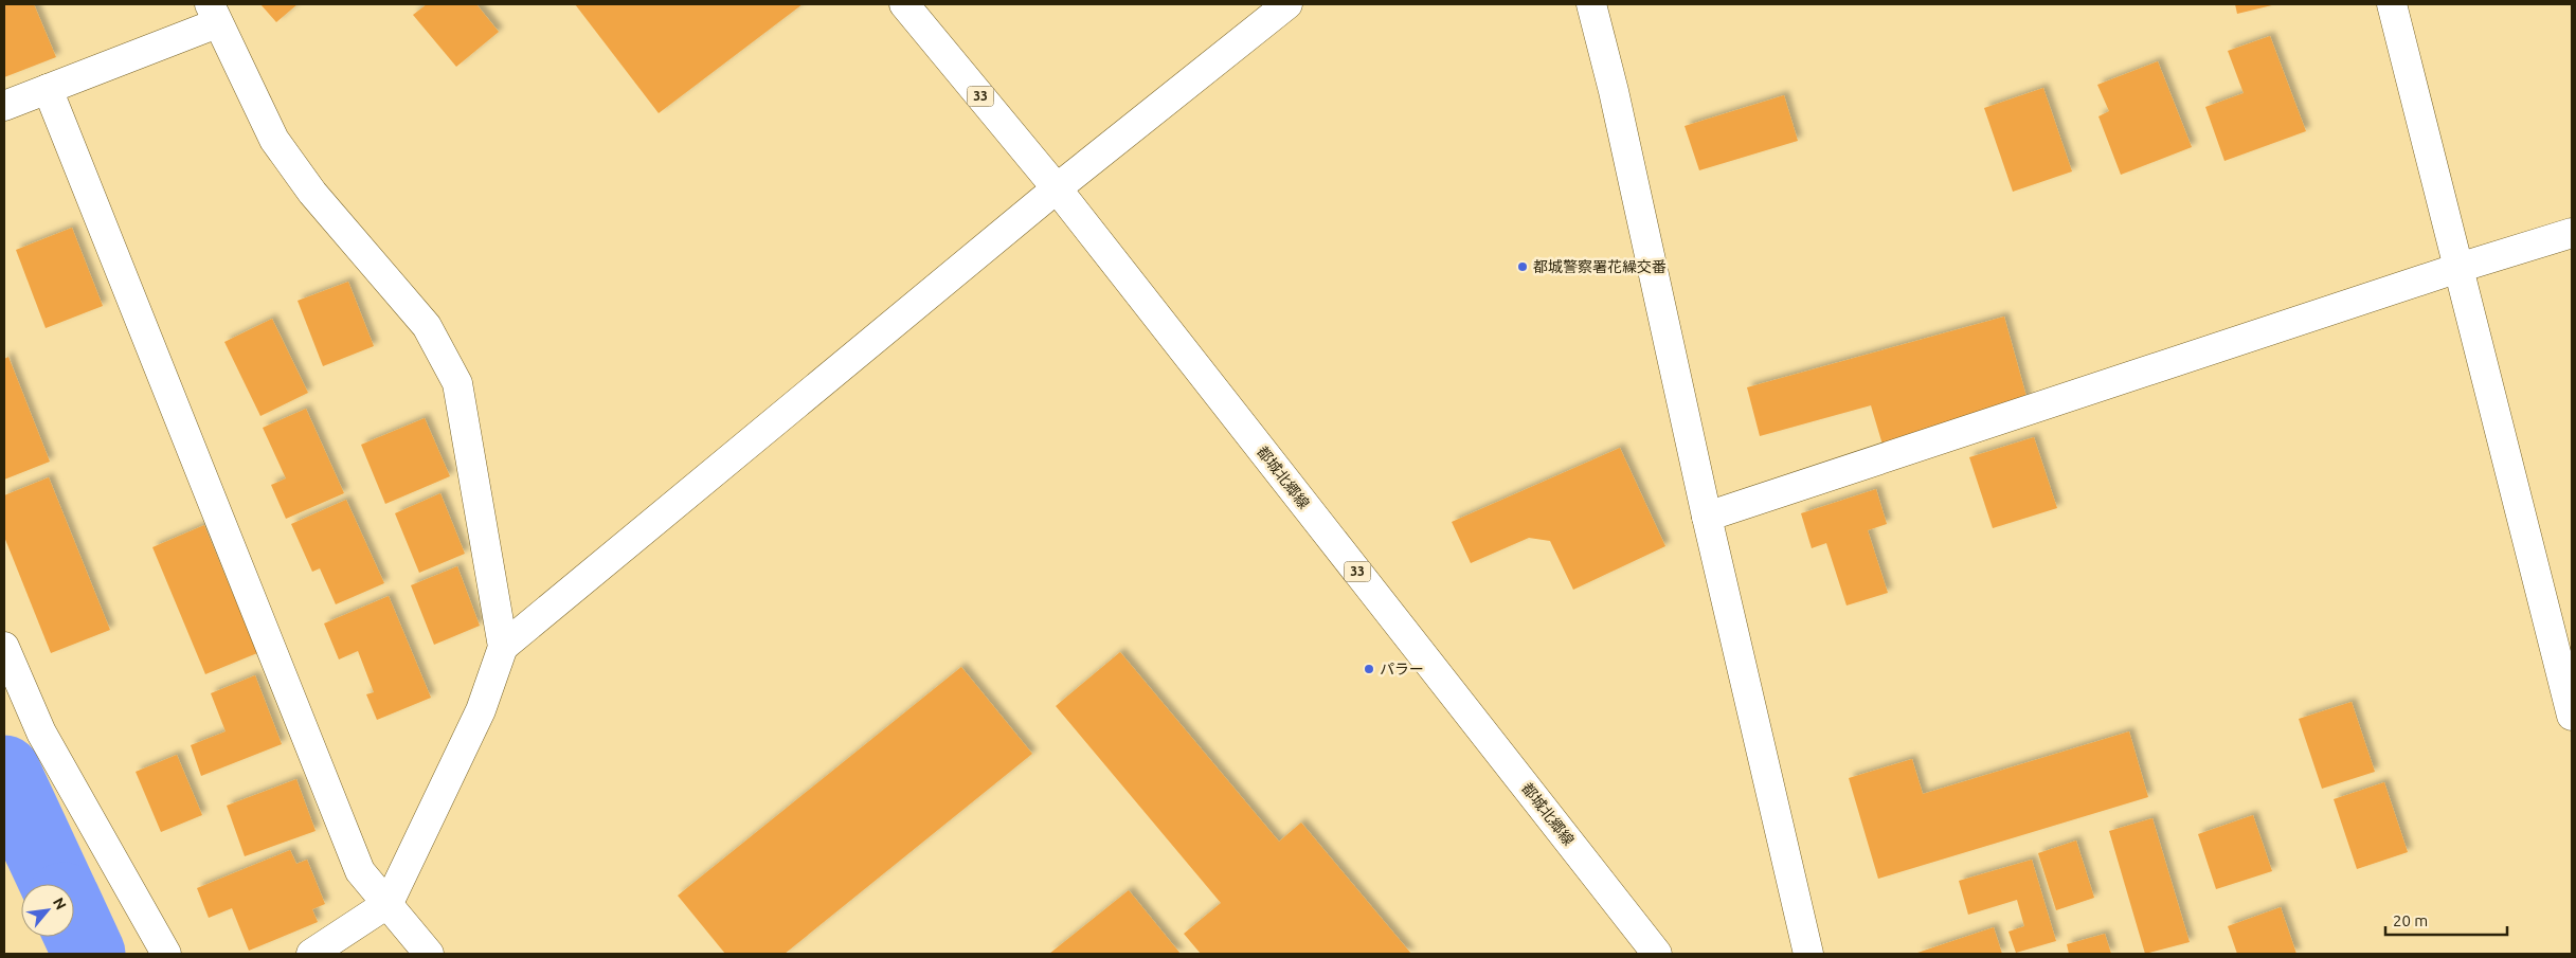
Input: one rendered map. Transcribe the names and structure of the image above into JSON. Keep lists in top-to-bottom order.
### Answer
{
  "streets": {
    "street": ["33", "都城北郷線"]
  },
  "places": ["都城警察署花繰交番", "パラー"],
  "scale_bar": "20 m",
  "north": "top right"
}
